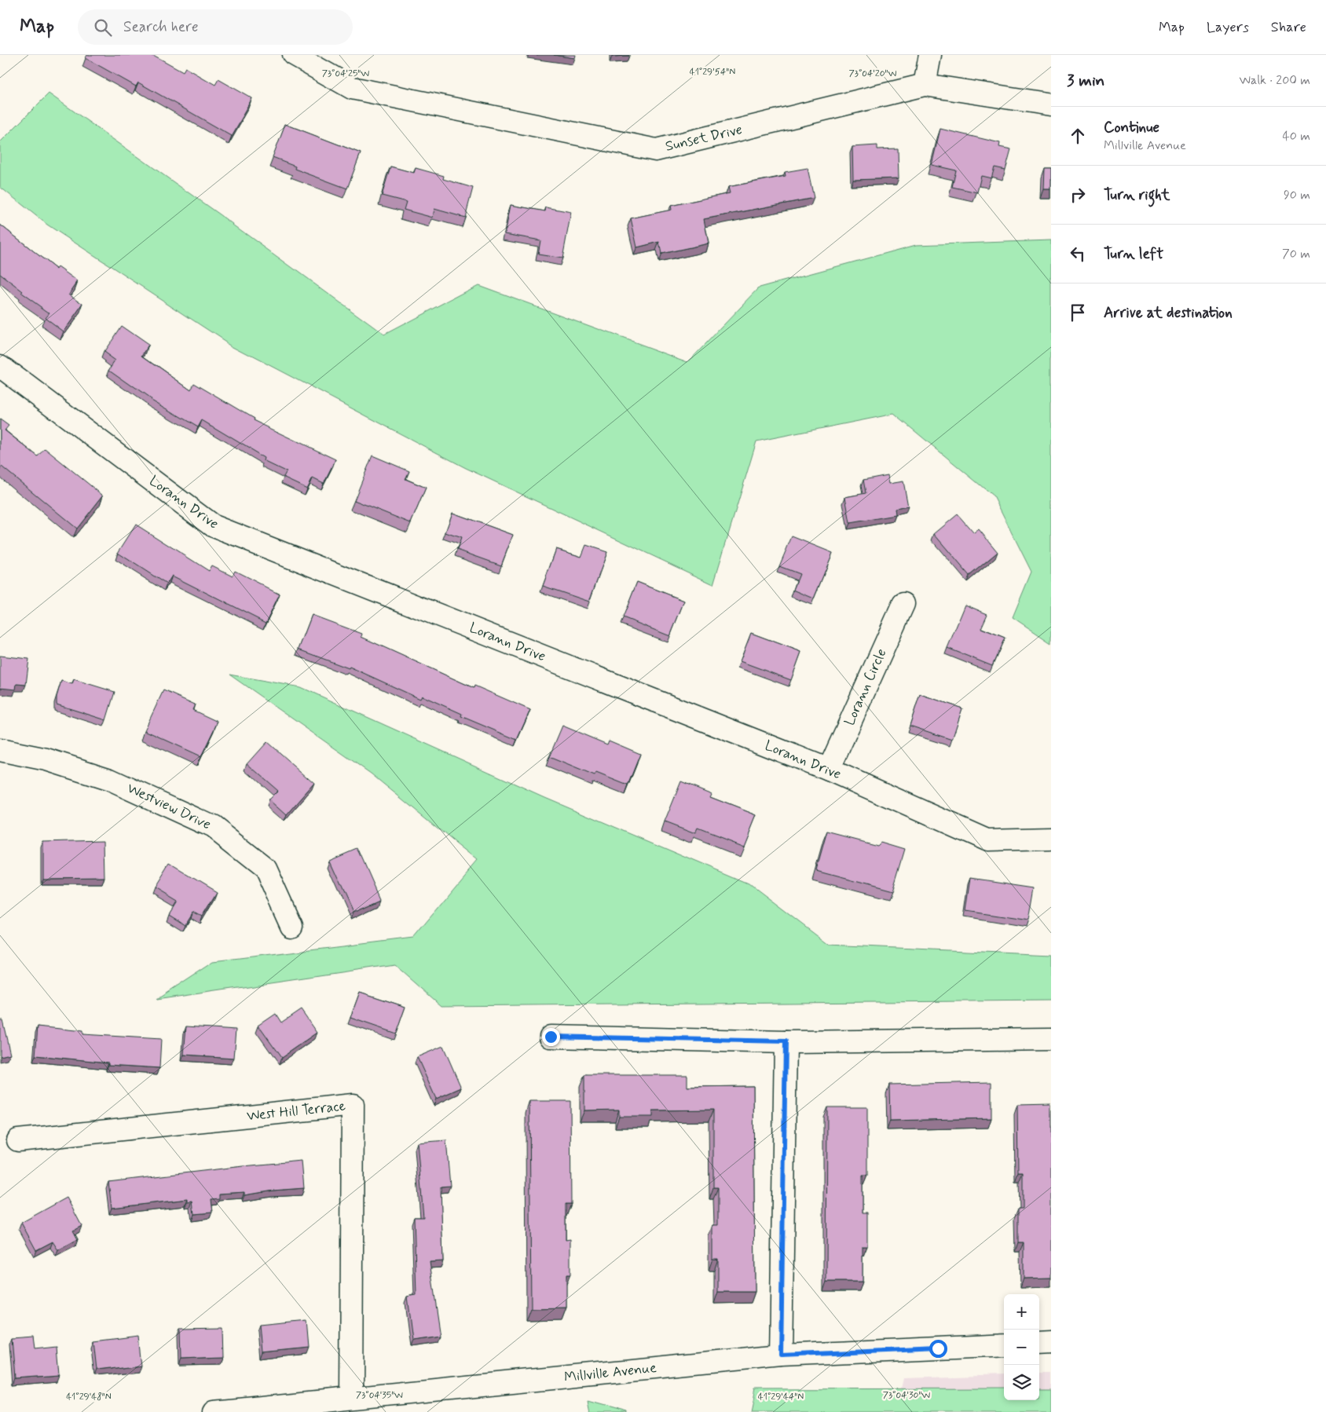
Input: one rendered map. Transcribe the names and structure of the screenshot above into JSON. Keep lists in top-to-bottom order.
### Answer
{
  "streets": {
    "street": [
      "Sunset Drive",
      "Lorann Drive",
      "Lorann Circle",
      "Westview Drive",
      "West Hill Terrace",
      "Millville Avenue"
    ]
  },
  "crossings": [
    ["Lorann Drive", "Lorann Circle"],
    ["West Hill Terrace", "Millville Avenue"]
  ],
  "page": {
    "header": "Map",
    "search": "Search here",
    "nav": ["Map", "Layers", "Share"],
    "heading": ["3 min", "Walk · 200 m"],
    "list": [
      ["Continue", "Millville Avenue", "40 m"],
      ["Turn right", "90 m"],
      ["Turn left", "70 m"],
      "Arrive at destination"
    ],
    "map_buttons": ["+", "−"]
  },
  "coordinates": [
    "41°29'54\"N",
    "73°04'25\"W",
    "73°04'20\"W",
    "73°04'35\"W",
    "73°04'30\"W",
    "41°29'48\"N",
    "41°29'44\"N"
  ]
}
